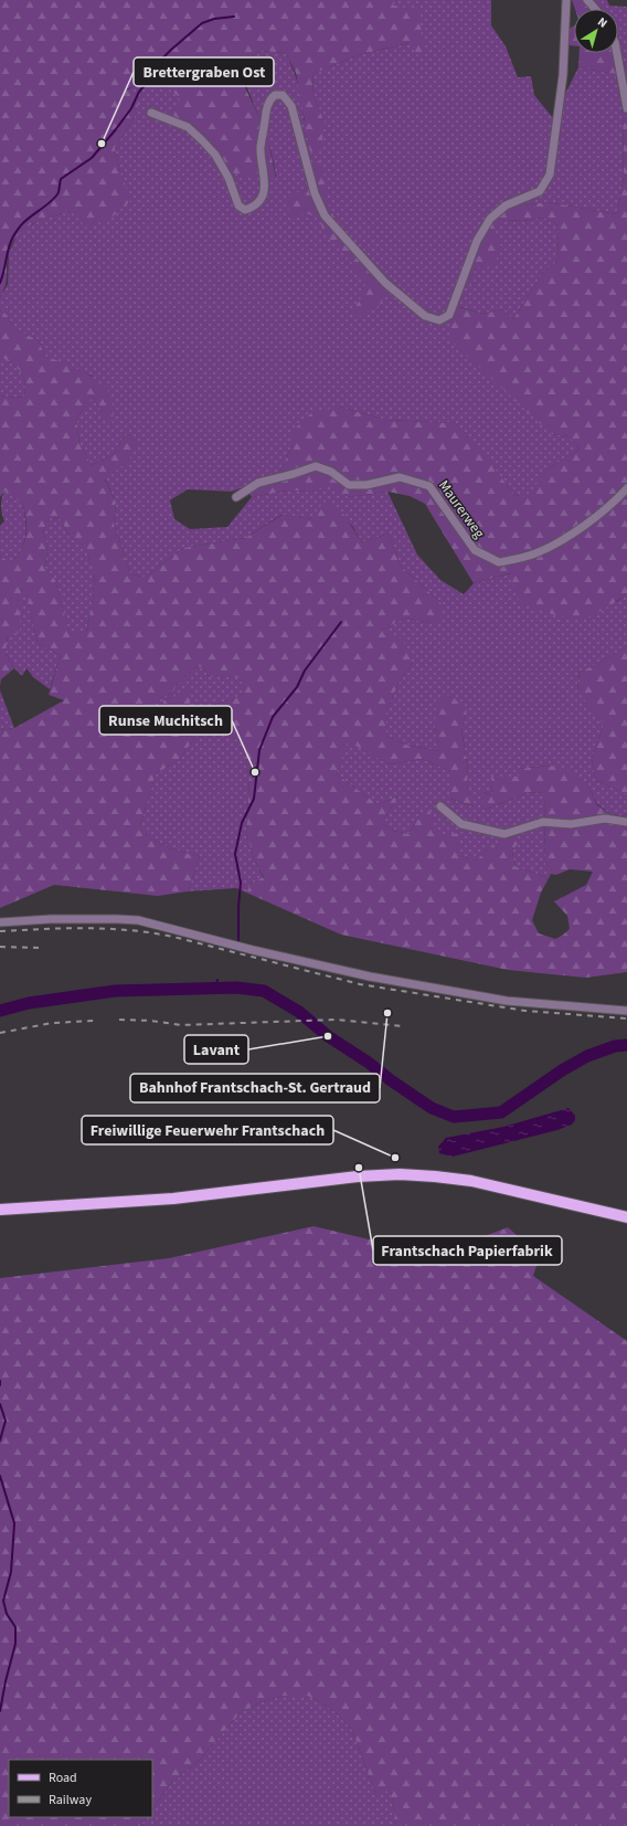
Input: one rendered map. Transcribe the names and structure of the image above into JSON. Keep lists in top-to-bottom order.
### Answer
{
  "streets": {
    "street": ["Maurerweg"]
  },
  "places": [
    "Brettergraben Ost",
    "Runse Muchitsch",
    "Bahnhof Frantschach-St. Gertraud",
    "Lavant",
    "Freiwillige Feuerwehr Frantschach",
    "Frantschach Papierfabrik"
  ],
  "legend": ["Road", "Railway"],
  "north": "top right"
}
